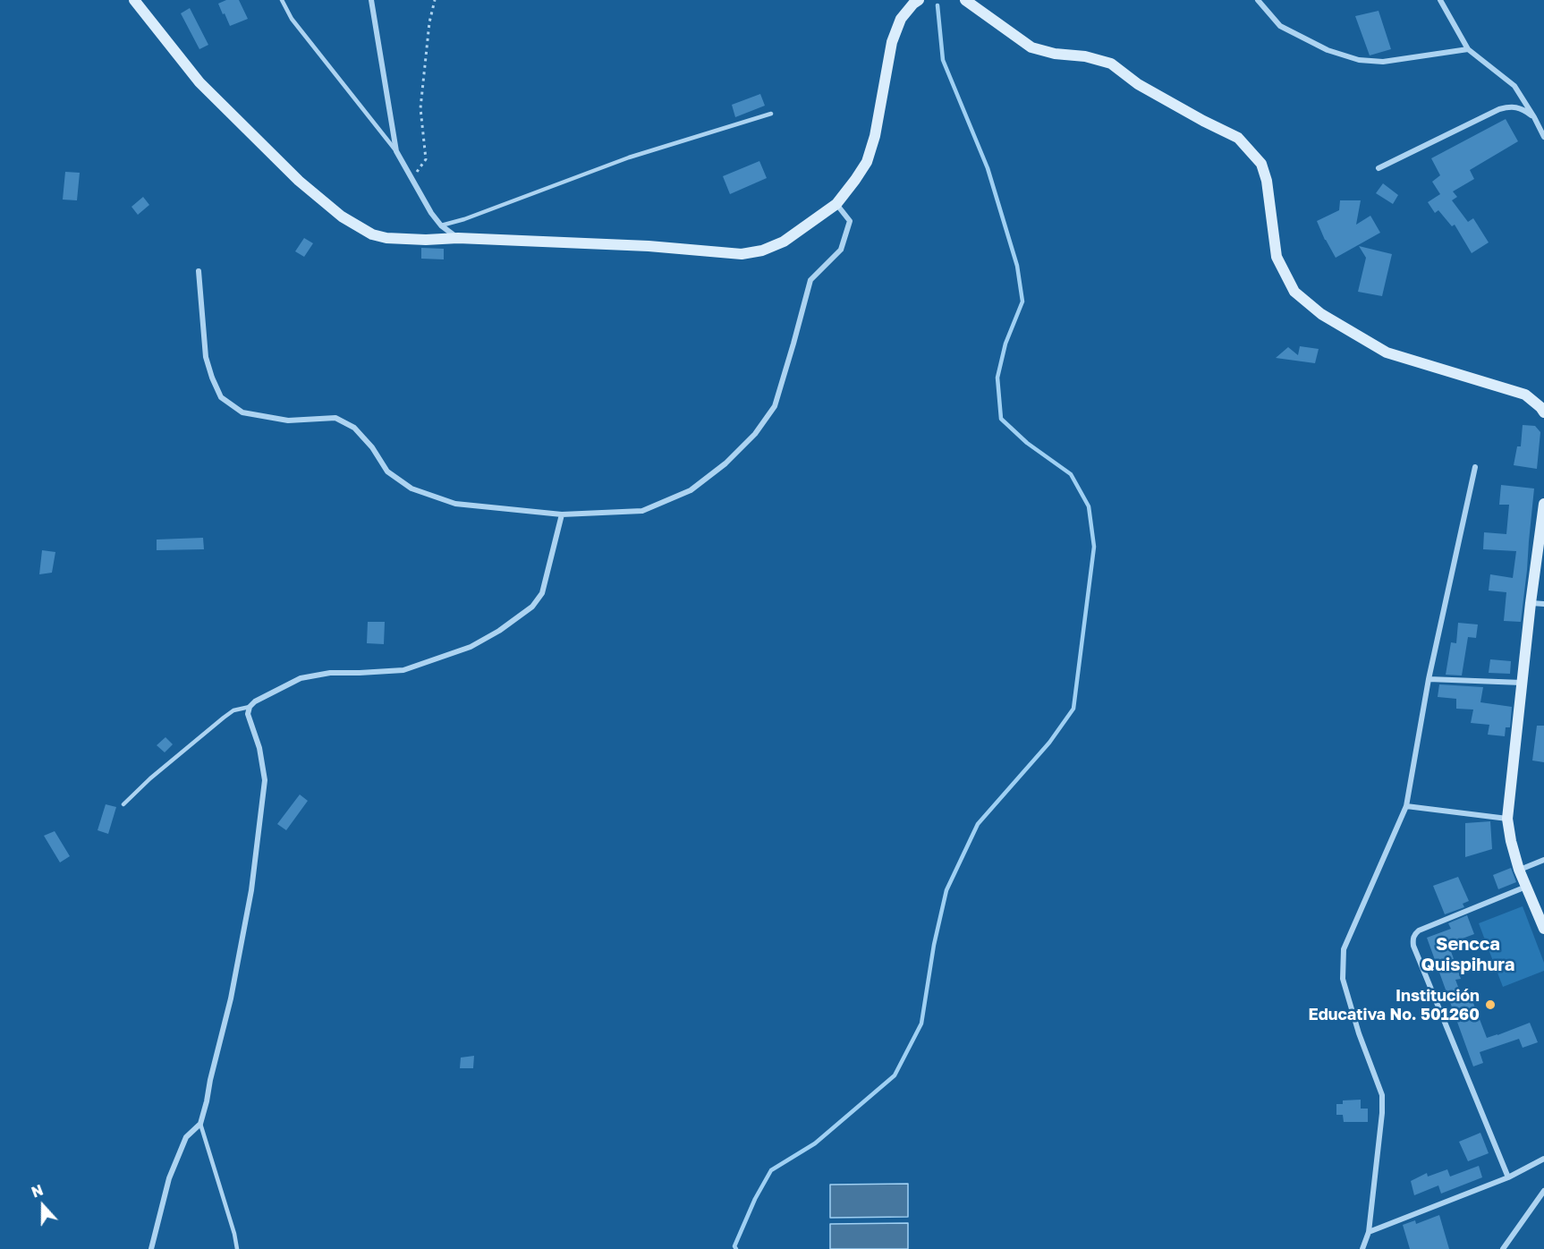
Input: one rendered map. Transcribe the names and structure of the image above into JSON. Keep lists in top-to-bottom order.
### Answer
{
  "districts": ["Sencca Quispihura"],
  "places": ["Institución Educativa No. 501260"],
  "north": "top"
}
